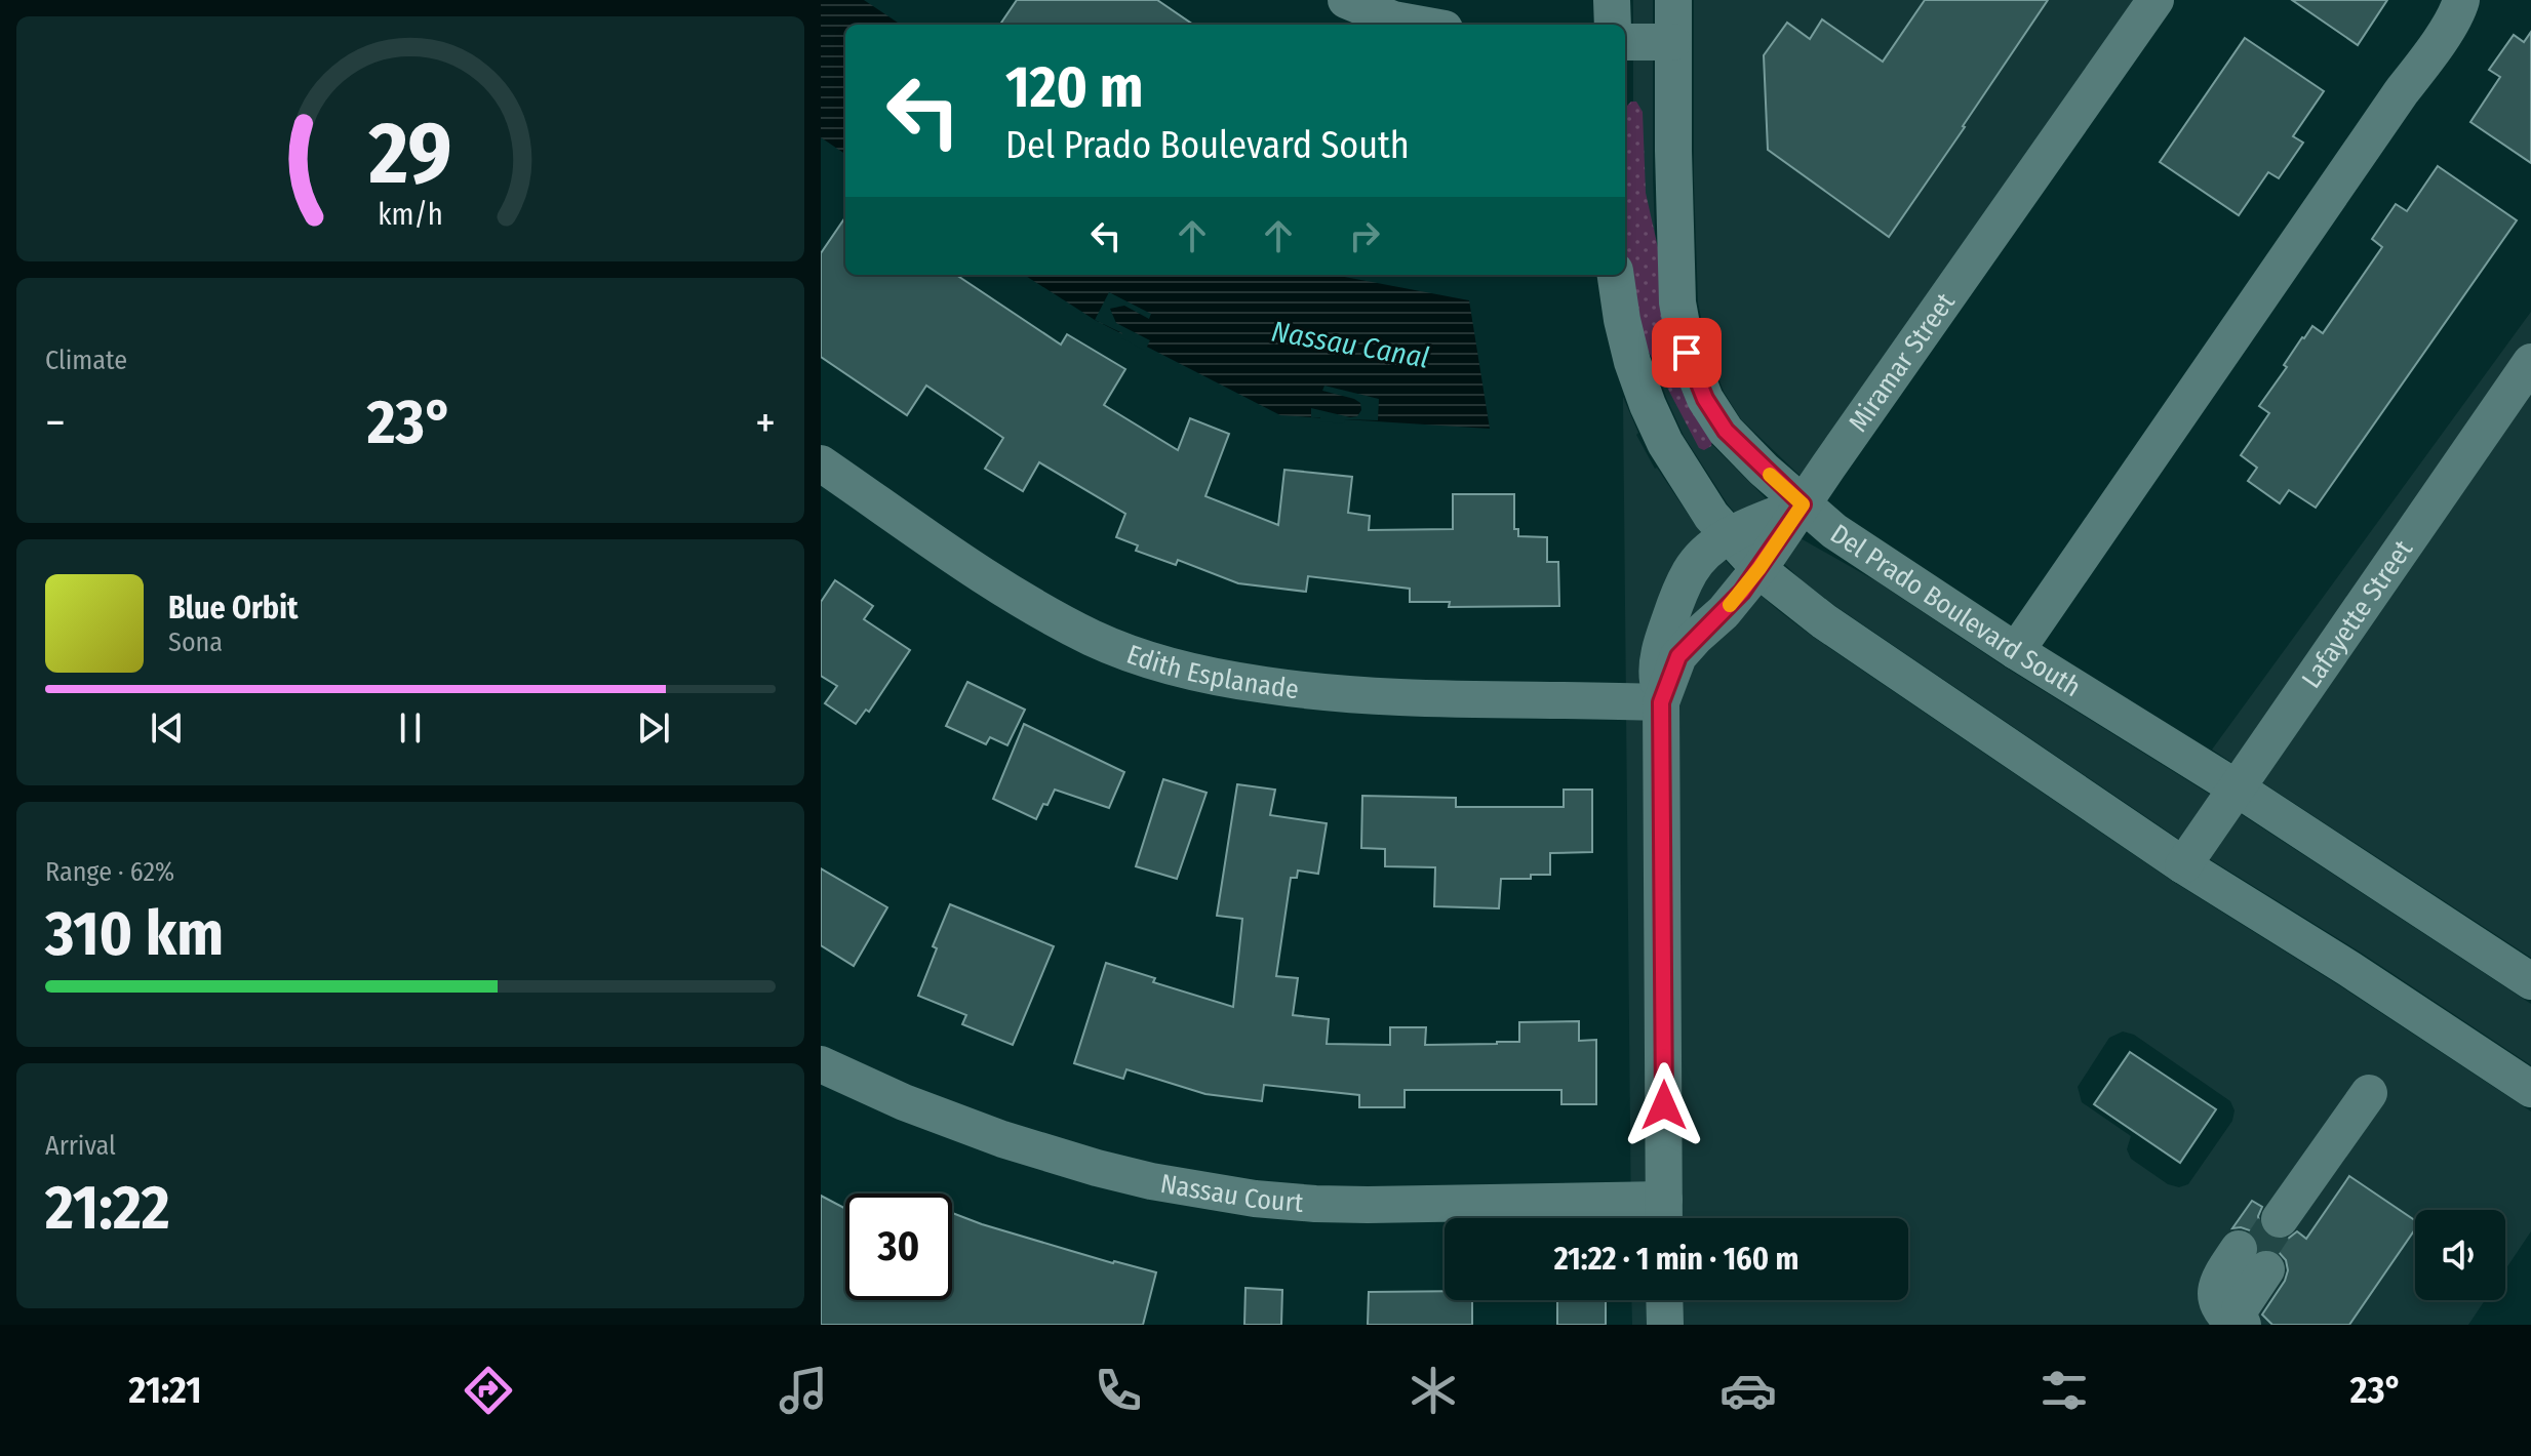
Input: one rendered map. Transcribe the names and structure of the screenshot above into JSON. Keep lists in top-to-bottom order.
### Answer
{
  "streets": {
    "street": [
      "Miramar Street",
      "Del Prado Boulevard South",
      "Lafayette Street",
      "Edith Esplanade",
      "Nassau Court"
    ]
  },
  "crossings": [
    ["Miramar Street", "Del Prado Boulevard South"],
    ["Miramar Street", "Edith Esplanade"],
    ["Del Prado Boulevard South", "Lafayette Street"]
  ],
  "water": ["Nassau Canal"],
  "page": {
    "turn": ["120 m", "Del Prado Boulevard South"],
    "tile": [
      "Climate",
      ["Range · 62%", "310 km"],
      ["Arrival", "21:22"]
    ],
    "heat": ["−", "23°", "+"],
    "song": ["Blue Orbit", "Sona"],
    "limit": "30",
    "trip": "21:22 · 1 min · 160 m",
    "tabs": ["21:21", "23°"],
    "gauge": ["29", "km/h"]
  }
}
